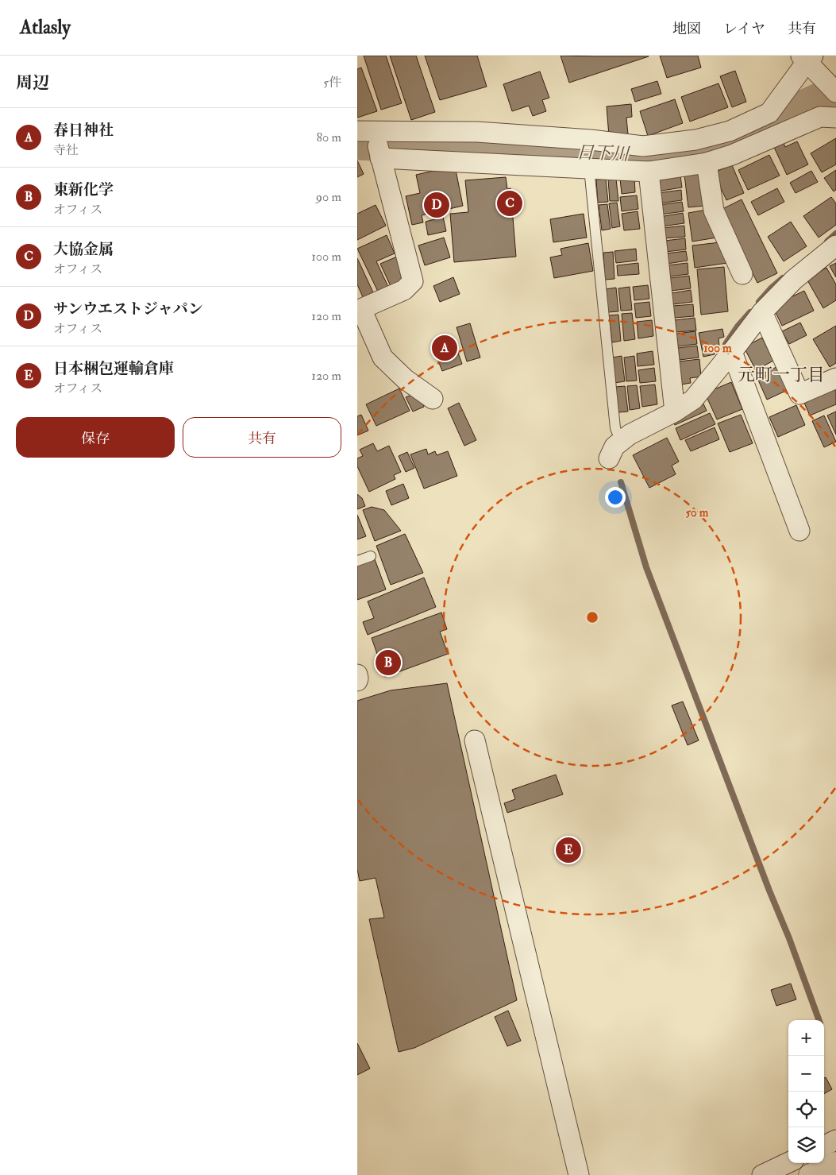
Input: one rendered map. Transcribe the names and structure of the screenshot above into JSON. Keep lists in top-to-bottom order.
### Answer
{
  "districts": ["元町一丁目"],
  "water": ["日下川"],
  "page": {
    "header": "Atlasly",
    "nav": ["地図", "レイヤ", "共有"],
    "heading": ["周辺", "5件"],
    "list": [
      {
        "mark": "A",
        "name": "春日神社",
        "note": "寺社",
        "value": "80 m"
      },
      {
        "mark": "B",
        "name": "東新化学",
        "note": "オフィス",
        "value": "90 m"
      },
      {
        "mark": "C",
        "name": "大協金属",
        "note": "オフィス",
        "value": "100 m"
      },
      {
        "mark": "D",
        "name": "サンウエストジャパン",
        "note": "オフィス",
        "value": "120 m"
      },
      {
        "mark": "E",
        "name": "日本梱包運輸倉庫",
        "note": "オフィス",
        "value": "120 m"
      }
    ],
    "pins": [
      "C",
      "D",
      "A",
      "B",
      "E"
    ],
    "buttons": ["保存", "共有"],
    "map_buttons": ["+", "−"]
  },
  "rings": ["100 m", "50 m"]
}
